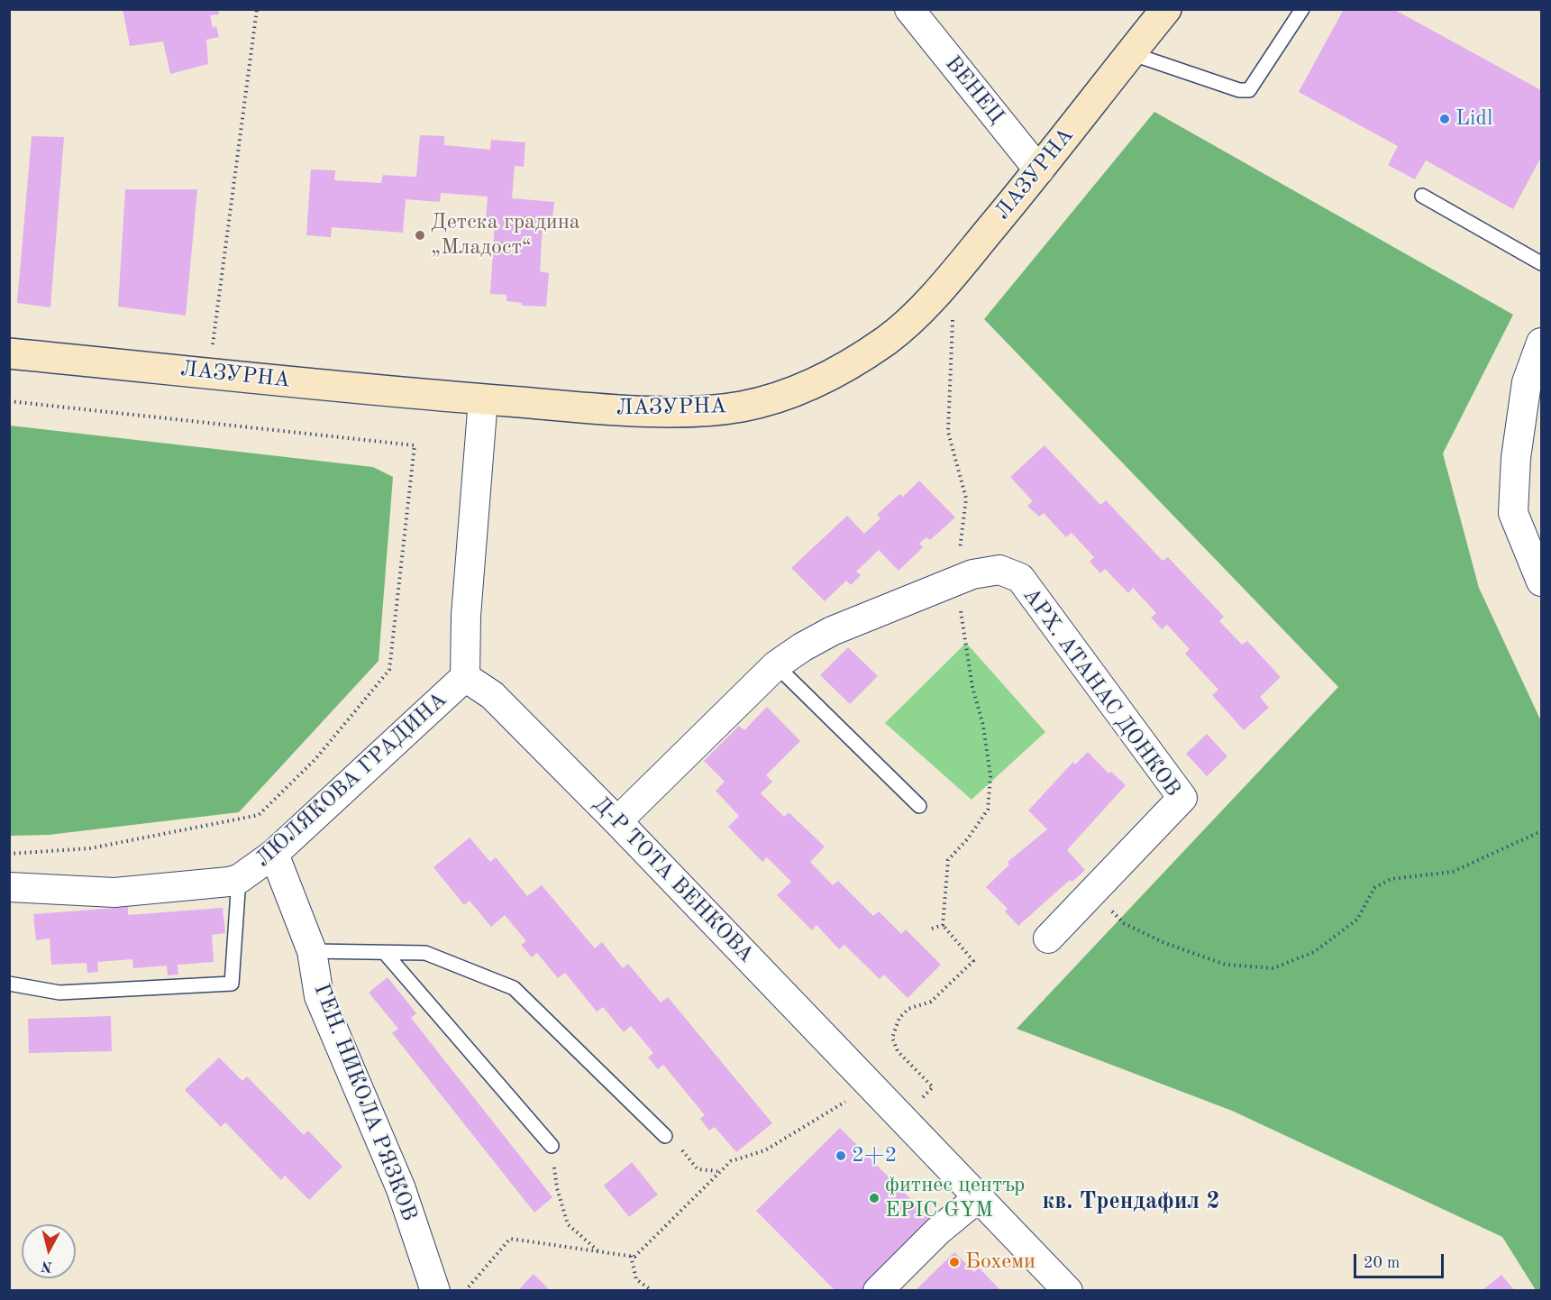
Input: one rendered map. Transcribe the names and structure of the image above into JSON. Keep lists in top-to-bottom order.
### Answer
{
  "streets": {
    "street": [
      "ВЕНЕЦ",
      "ЛАЗУРНА",
      "АРХ. АТАНАС ДОНКОВ",
      "ЛЮЛЯКОВА ГРАДИНА",
      "Д-Р ТОТА ВЕНКОВА",
      "ГЕН. НИКОЛА РЯЗКОВ"
    ]
  },
  "crossings": [
    ["ВЕНЕЦ", "ЛАЗУРНА"],
    ["ЛЮЛЯКОВА ГРАДИНА", "Д-Р ТОТА ВЕНКОВА"],
    ["ЛЮЛЯКОВА ГРАДИНА", "ГЕН. НИКОЛА РЯЗКОВ"]
  ],
  "districts": ["кв. Трендафил 2"],
  "places": [
    "Lidl",
    "Детска градина „Младост“",
    "2+2",
    "фитнес център EPIC GYM",
    "Бохеми"
  ],
  "scale_bar": "20 m",
  "north": "bottom"
}
